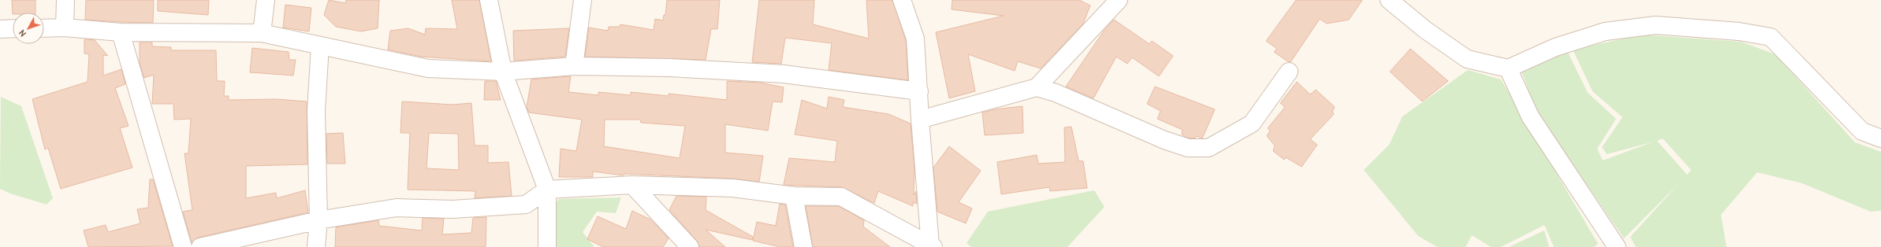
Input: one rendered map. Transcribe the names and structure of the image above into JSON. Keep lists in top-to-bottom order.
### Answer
{
  "north": "bottom left"
}
